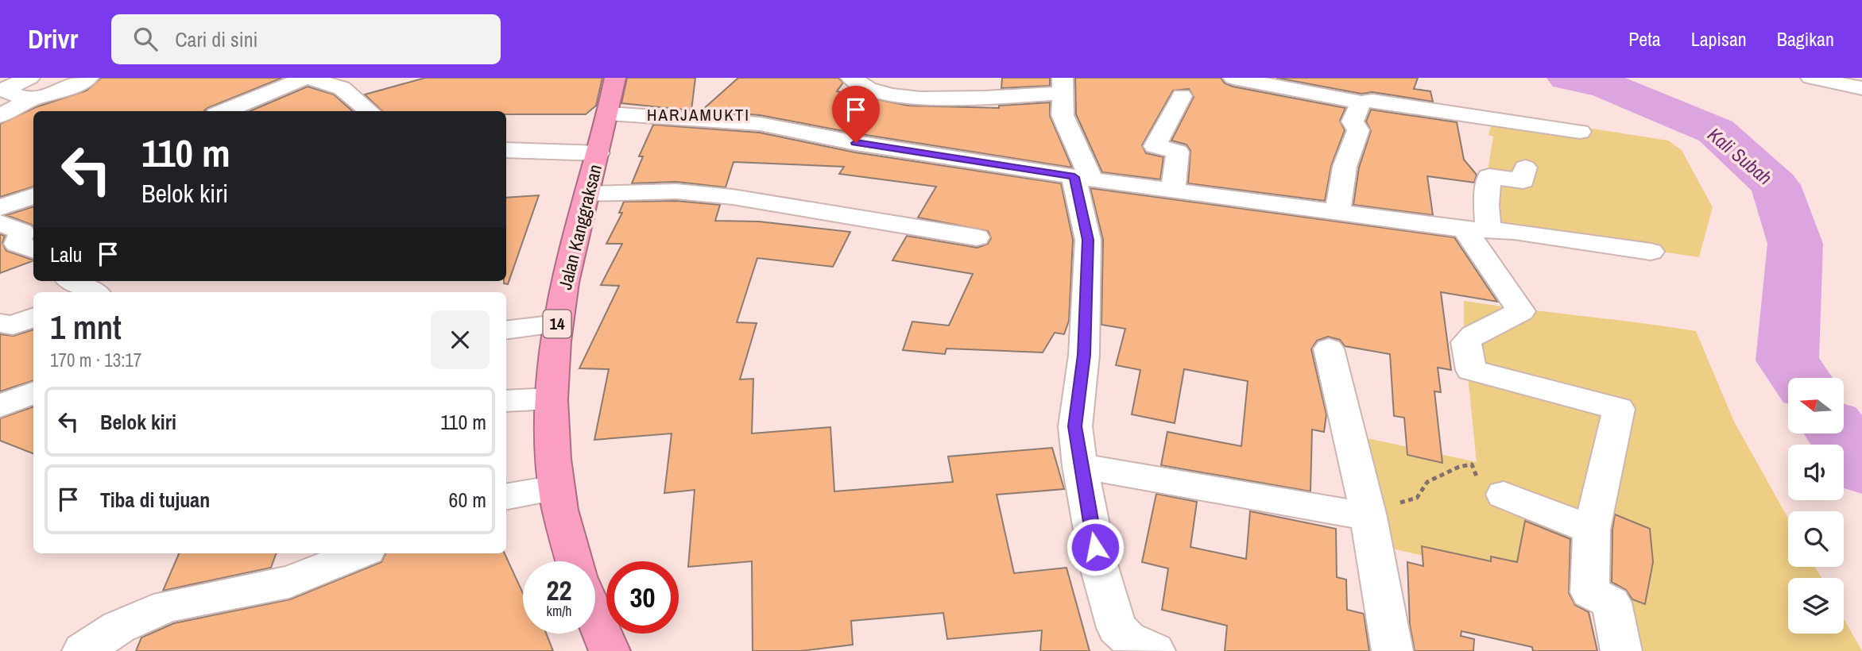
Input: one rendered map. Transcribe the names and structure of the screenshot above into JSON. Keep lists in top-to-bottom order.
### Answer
{
  "streets": {
    "highway": ["Jalan Kanggraksan", "14"]
  },
  "districts": ["HARJAMUKTI"],
  "water": ["Kali Subah"],
  "north": "left",
  "page": {
    "header": "Drivr",
    "search": "Cari di sini",
    "nav": ["Peta", "Lapisan", "Bagikan"],
    "turn": ["110 m", "Belok kiri"],
    "then": "Lalu",
    "heading": ["1 mnt", "170 m · 13:17"],
    "list": [
      {
        "name": "Belok kiri",
        "value": "110 m"
      },
      {
        "name": "Tiba di tujuan",
        "value": "60 m"
      }
    ],
    "speed": "22 km/h",
    "limit": "30"
  }
}
